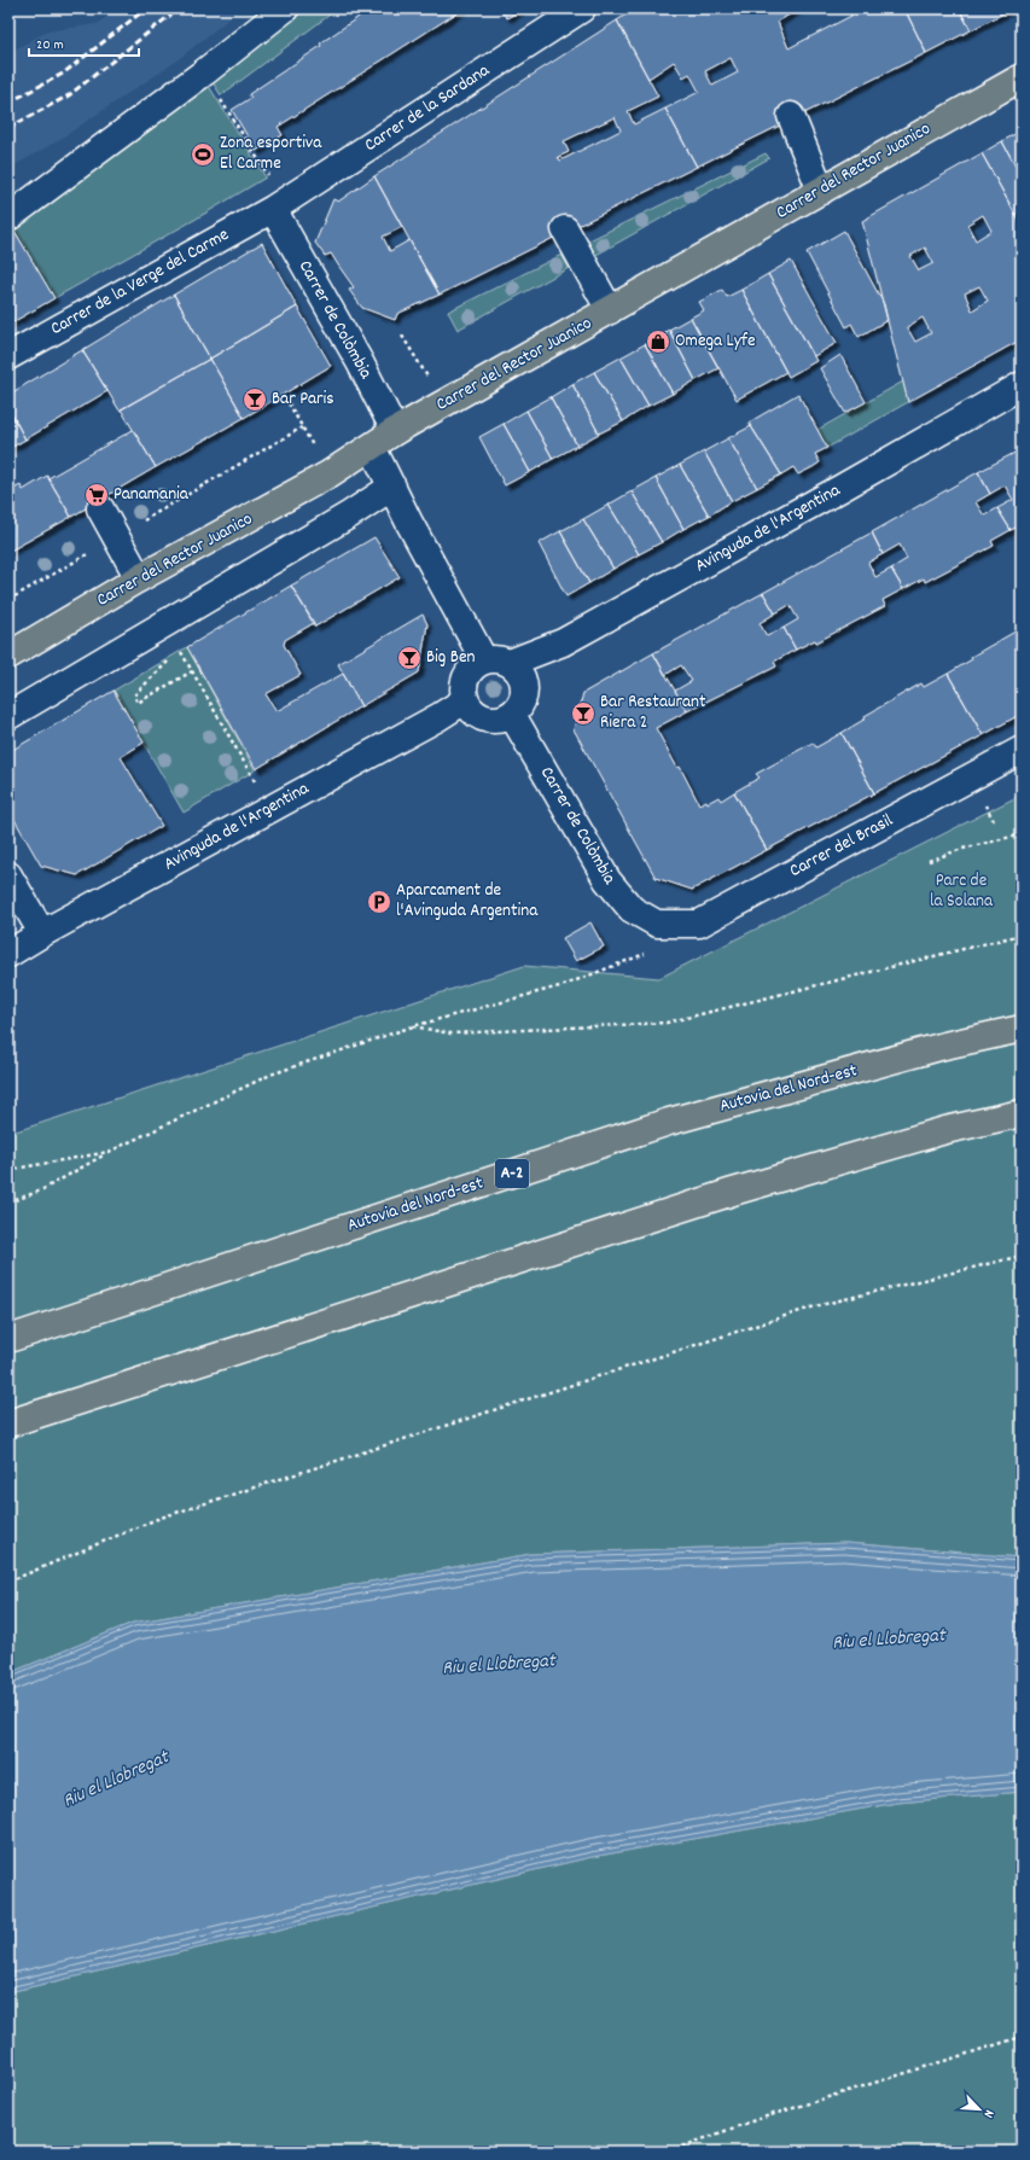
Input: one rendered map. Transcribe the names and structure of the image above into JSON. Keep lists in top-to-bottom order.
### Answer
{
  "streets": {
    "main road": ["Carrer del Rector Juanico", "Autovia del Nord-est", "A-2"],
    "street": [
      "Carrer de la Sardana",
      "Carrer de la Verge del Carme",
      "Carrer de Colòmbia",
      "Avinguda de l'Argentina",
      "Carrer del Brasil"
    ]
  },
  "crossings": [
    ["Carrer de la Sardana", "Carrer de la Verge del Carme"],
    ["Carrer de la Sardana", "Carrer de Colòmbia"],
    ["Carrer del Rector Juanico", "Carrer de Colòmbia"],
    ["Carrer de la Verge del Carme", "Carrer de Colòmbia"],
    ["Carrer de Colòmbia", "Avinguda de l'Argentina"],
    ["Carrer de Colòmbia", "Carrer del Brasil"]
  ],
  "water": ["Riu el Llobregat"],
  "parks": ["Parc de la Solana"],
  "places": {
    "sports": ["Zona esportiva El Carme"],
    "shop": ["Omega Lyfe"],
    "bar": ["Bar Paris", "Big Ben", "Bar Restaurant Riera 2"],
    "supermarket": ["Panamania"],
    "parking": ["Aparcament de l'Avinguda Argentina"]
  },
  "scale_bar": "20 m",
  "north": "bottom right"
}
